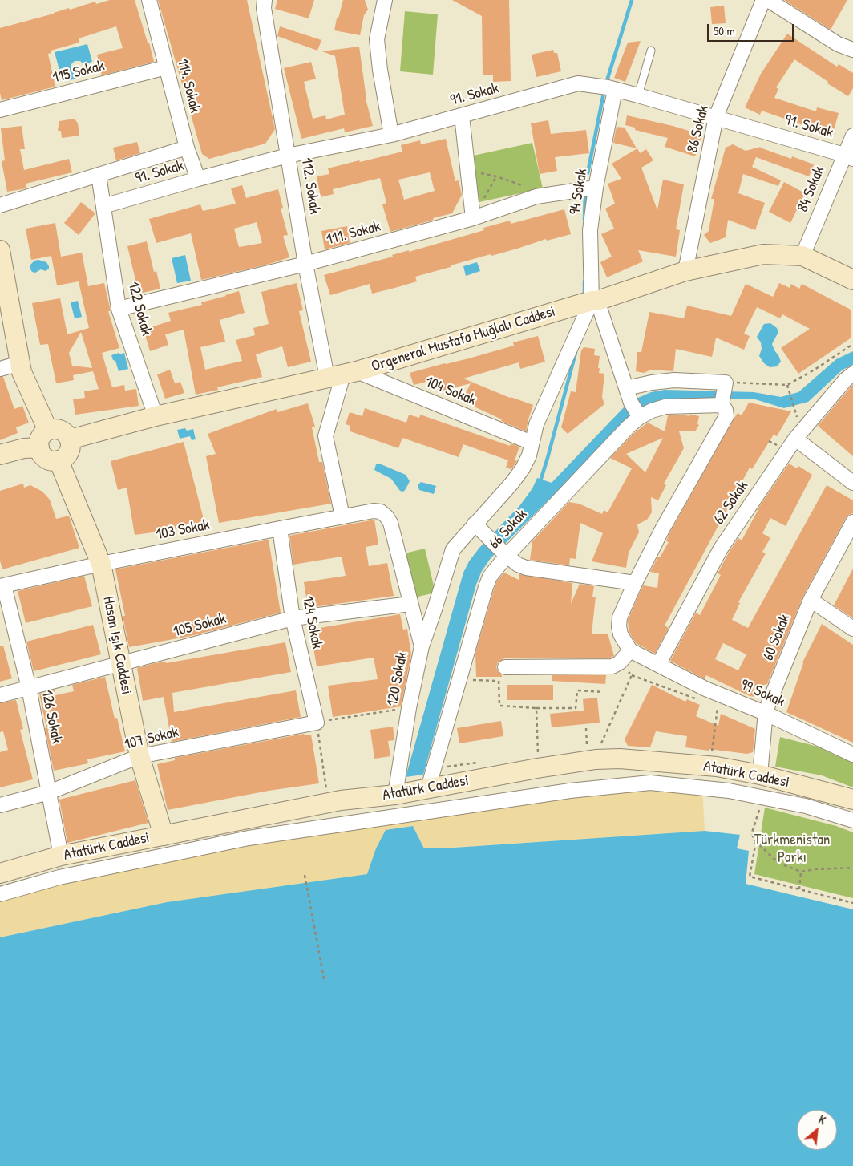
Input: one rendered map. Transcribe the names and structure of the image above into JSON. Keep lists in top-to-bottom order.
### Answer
{
  "streets": {
    "street": [
      "115 Sokak",
      "114. Sokak",
      "91. Sokak",
      "86 Sokak",
      "112. Sokak",
      "84 Sokak",
      "94 Sokak",
      "111. Sokak",
      "122 Sokak",
      "Orgeneral Mustafa Muğlalı Caddesi",
      "104 Sokak",
      "62 Sokak",
      "66 Sokak",
      "103 Sokak",
      "124 Sokak",
      "105 Sokak",
      "60 Sokak",
      "Hasan Işık Caddesi",
      "120 Sokak",
      "99 Sokak",
      "126 Sokak",
      "107 Sokak",
      "Atatürk Caddesi"
    ]
  },
  "crossings": [
    ["115 Sokak", "114. Sokak"],
    ["114. Sokak", "91. Sokak"],
    ["91. Sokak", "86 Sokak"],
    ["91. Sokak", "112. Sokak"],
    ["91. Sokak", "84 Sokak"],
    ["91. Sokak", "94 Sokak"],
    ["91. Sokak", "122 Sokak"],
    ["86 Sokak", "Orgeneral Mustafa Muğlalı Caddesi"],
    ["112. Sokak", "111. Sokak"],
    ["112. Sokak", "Orgeneral Mustafa Muğlalı Caddesi"],
    ["112. Sokak", "104 Sokak"],
    ["84 Sokak", "Orgeneral Mustafa Muğlalı Caddesi"],
    ["94 Sokak", "111. Sokak"],
    ["94 Sokak", "Orgeneral Mustafa Muğlalı Caddesi"],
    ["111. Sokak", "122 Sokak"],
    ["122 Sokak", "Orgeneral Mustafa Muğlalı Caddesi"],
    ["Orgeneral Mustafa Muğlalı Caddesi", "104 Sokak"],
    ["Orgeneral Mustafa Muğlalı Caddesi", "Hasan Işık Caddesi"],
    ["62 Sokak", "99 Sokak"],
    ["66 Sokak", "Atatürk Caddesi"],
    ["103 Sokak", "124 Sokak"],
    ["103 Sokak", "Hasan Işık Caddesi"],
    ["103 Sokak", "120 Sokak"],
    ["103 Sokak", "126 Sokak"],
    ["124 Sokak", "105 Sokak"],
    ["124 Sokak", "107 Sokak"],
    ["105 Sokak", "Hasan Işık Caddesi"],
    ["105 Sokak", "120 Sokak"],
    ["105 Sokak", "126 Sokak"],
    ["60 Sokak", "99 Sokak"],
    ["60 Sokak", "Atatürk Caddesi"],
    ["Hasan Işık Caddesi", "107 Sokak"],
    ["Hasan Işık Caddesi", "Atatürk Caddesi"],
    ["120 Sokak", "Atatürk Caddesi"],
    ["126 Sokak", "107 Sokak"],
    ["126 Sokak", "Atatürk Caddesi"]
  ],
  "parks": ["Türkmenistan Parkı"],
  "scale_bar": "50 m",
  "north": "top right"
}
